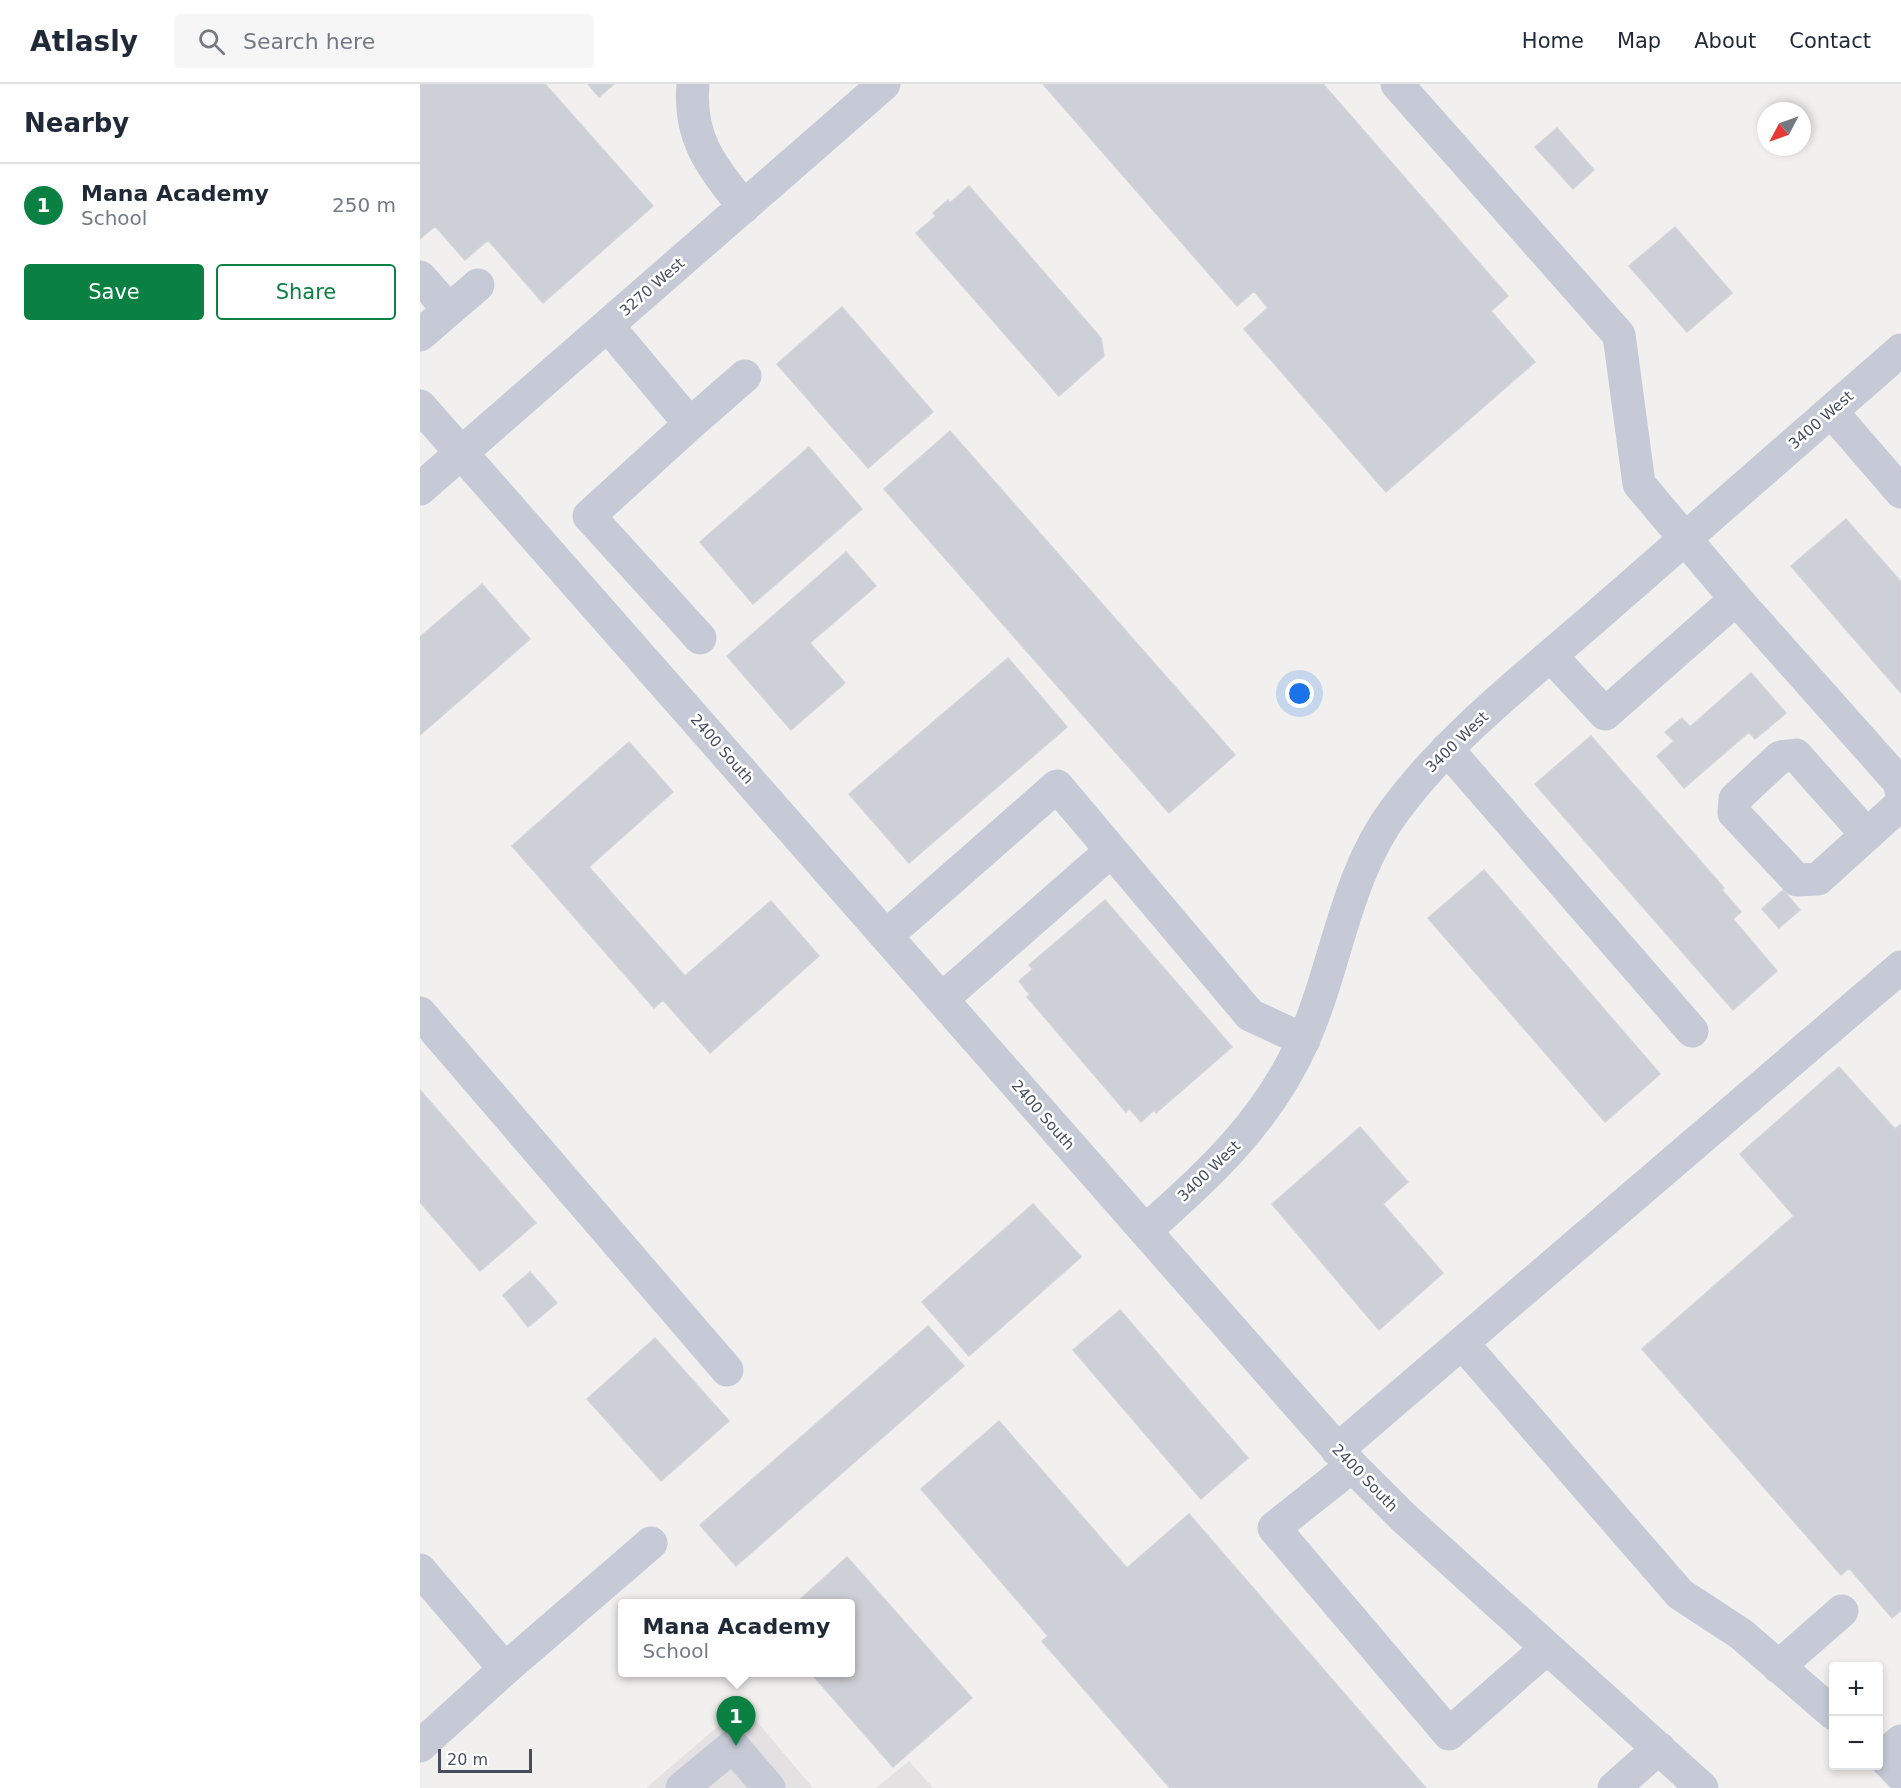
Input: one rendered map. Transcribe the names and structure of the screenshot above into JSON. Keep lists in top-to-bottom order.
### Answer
{
  "streets": {
    "street": ["3270 West", "3400 West", "2400 South"]
  },
  "crossings": [
    ["3270 West", "2400 South"],
    ["3400 West", "2400 South"]
  ],
  "scale_bar": "20 m",
  "north": "bottom left",
  "page": {
    "header": "Atlasly",
    "search": "Search here",
    "nav": [
      "Home",
      "Map",
      "About",
      "Contact"
    ],
    "heading": "Nearby",
    "list": [
      {
        "mark": "1",
        "name": "Mana Academy",
        "note": "School",
        "value": "250 m"
      }
    ],
    "buttons": ["Save", "Share"],
    "popup": ["Mana Academy", "School"],
    "map_buttons": ["+", "−"],
    "pins": "1",
    "scale": "20 m"
  }
}
